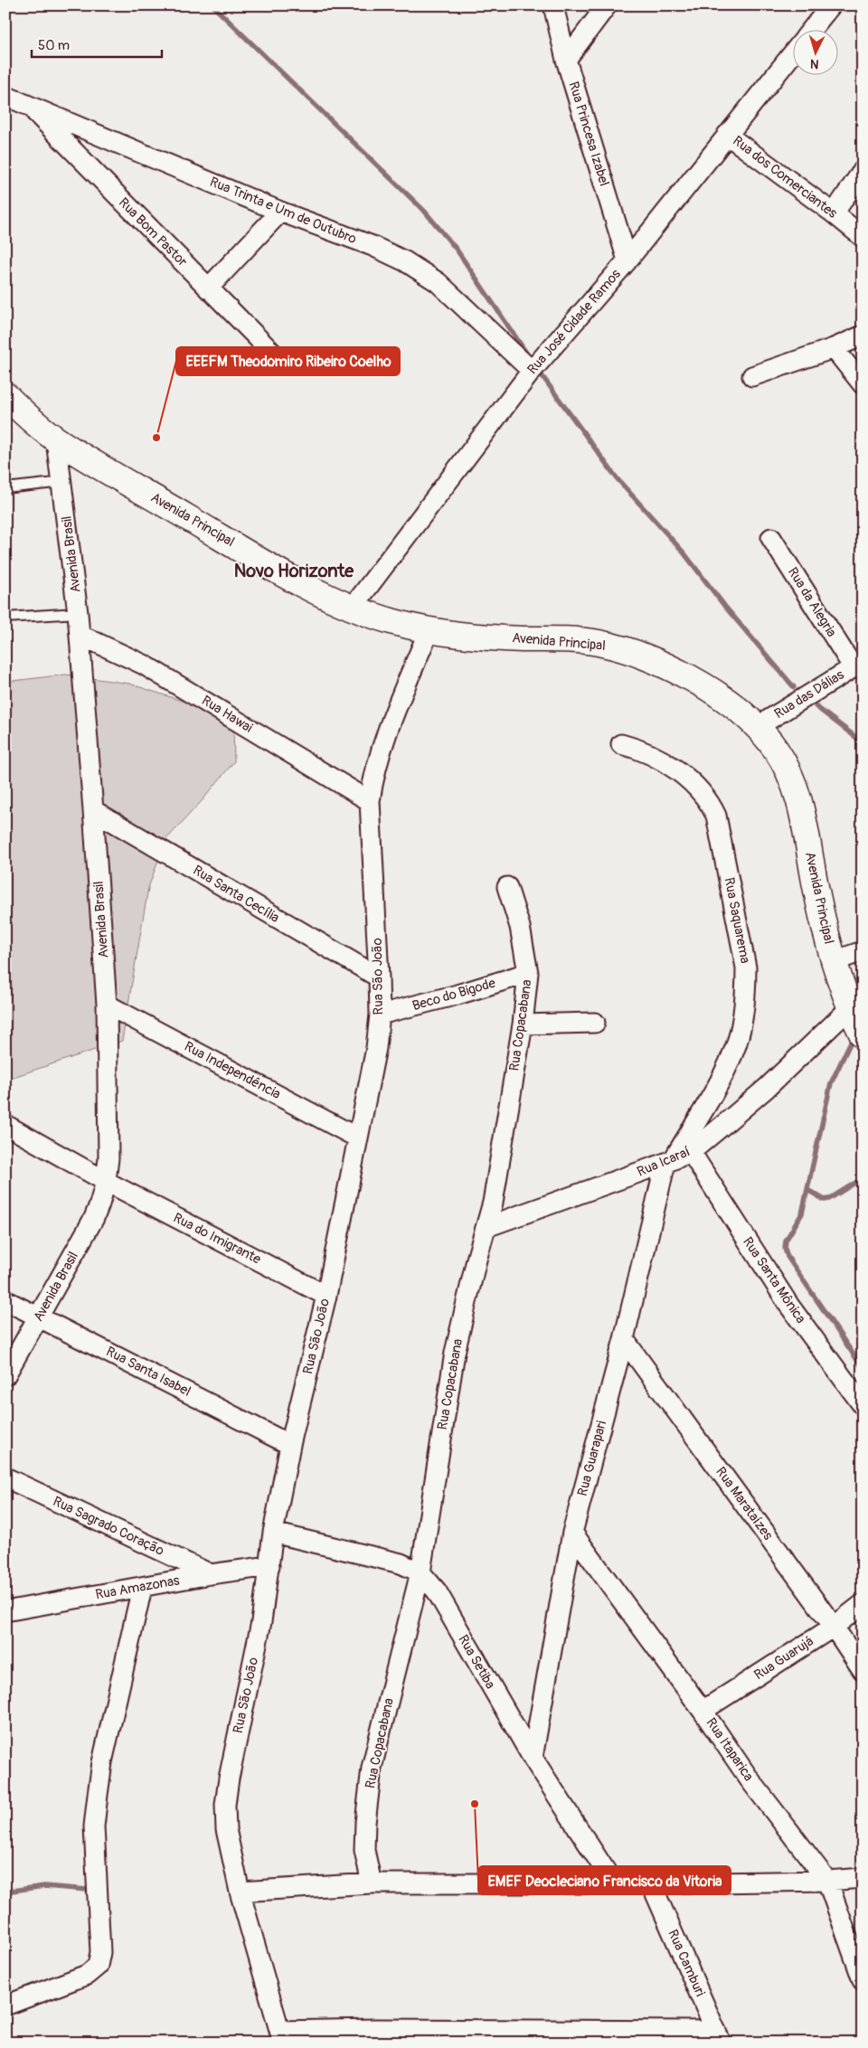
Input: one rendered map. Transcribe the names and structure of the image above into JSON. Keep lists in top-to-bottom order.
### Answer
{
  "streets": {
    "street": [
      "Rua Princesa Izabel",
      "Rua dos Comerciantes",
      "Rua Trinta e Um de Outubro",
      "Rua Bom Pastor",
      "Rua José Cidade Ramos",
      "Avenida Principal",
      "Avenida Brasil",
      "Rua da Alegria",
      "Rua das Dálias",
      "Rua Hawai",
      "Rua Santa Cecília",
      "Rua Saquarema",
      "Rua São João",
      "Beco do Bigode",
      "Rua Copacabana",
      "Rua Independência",
      "Rua Icaraí",
      "Rua do Imigrante",
      "Rua Santa Mônica",
      "Rua Santa Isabel",
      "Rua Guarapari",
      "Rua Marataízes",
      "Rua Sagrado Coração",
      "Rua Amazonas",
      "Rua Guarujá",
      "Rua Setiba",
      "Rua Itaparica",
      "Rua Camburi"
    ]
  },
  "crossings": [
    ["Rua Princesa Izabel", "Rua José Cidade Ramos"],
    ["Rua dos Comerciantes", "Rua José Cidade Ramos"],
    ["Rua Trinta e Um de Outubro", "Rua Bom Pastor"],
    ["Rua Trinta e Um de Outubro", "Rua José Cidade Ramos"],
    ["Rua José Cidade Ramos", "Avenida Principal"],
    ["Avenida Principal", "Avenida Brasil"],
    ["Avenida Principal", "Rua das Dálias"],
    ["Avenida Principal", "Rua São João"],
    ["Avenida Principal", "Rua Icaraí"],
    ["Avenida Brasil", "Rua Hawai"],
    ["Avenida Brasil", "Rua Santa Cecília"],
    ["Avenida Brasil", "Rua Independência"],
    ["Avenida Brasil", "Rua do Imigrante"],
    ["Avenida Brasil", "Rua Santa Isabel"],
    ["Rua da Alegria", "Rua das Dálias"],
    ["Rua Hawai", "Rua São João"],
    ["Rua Santa Cecília", "Rua São João"],
    ["Rua Saquarema", "Rua Icaraí"],
    ["Rua Saquarema", "Rua Santa Mônica"],
    ["Rua Saquarema", "Rua Guarapari"],
    ["Rua São João", "Beco do Bigode"],
    ["Rua São João", "Rua Independência"],
    ["Rua São João", "Rua do Imigrante"],
    ["Rua São João", "Rua Santa Isabel"],
    ["Rua São João", "Rua Amazonas"],
    ["Rua São João", "Rua Setiba"],
    ["Beco do Bigode", "Rua Copacabana"],
    ["Rua Copacabana", "Rua Icaraí"],
    ["Rua Copacabana", "Rua Setiba"],
    ["Rua Icaraí", "Rua Santa Mônica"],
    ["Rua Icaraí", "Rua Guarapari"],
    ["Rua Santa Mônica", "Rua Guarapari"],
    ["Rua Guarapari", "Rua Marataízes"],
    ["Rua Guarapari", "Rua Setiba"],
    ["Rua Guarapari", "Rua Itaparica"],
    ["Rua Marataízes", "Rua Guarujá"],
    ["Rua Sagrado Coração", "Rua Amazonas"],
    ["Rua Guarujá", "Rua Itaparica"]
  ],
  "districts": ["Novo Horizonte"],
  "places": ["EEEFM Theodomiro Ribeiro Coelho", "EMEF Deocleciano Francisco da Vitoria"],
  "scale_bar": "50 m",
  "north": "bottom"
}
